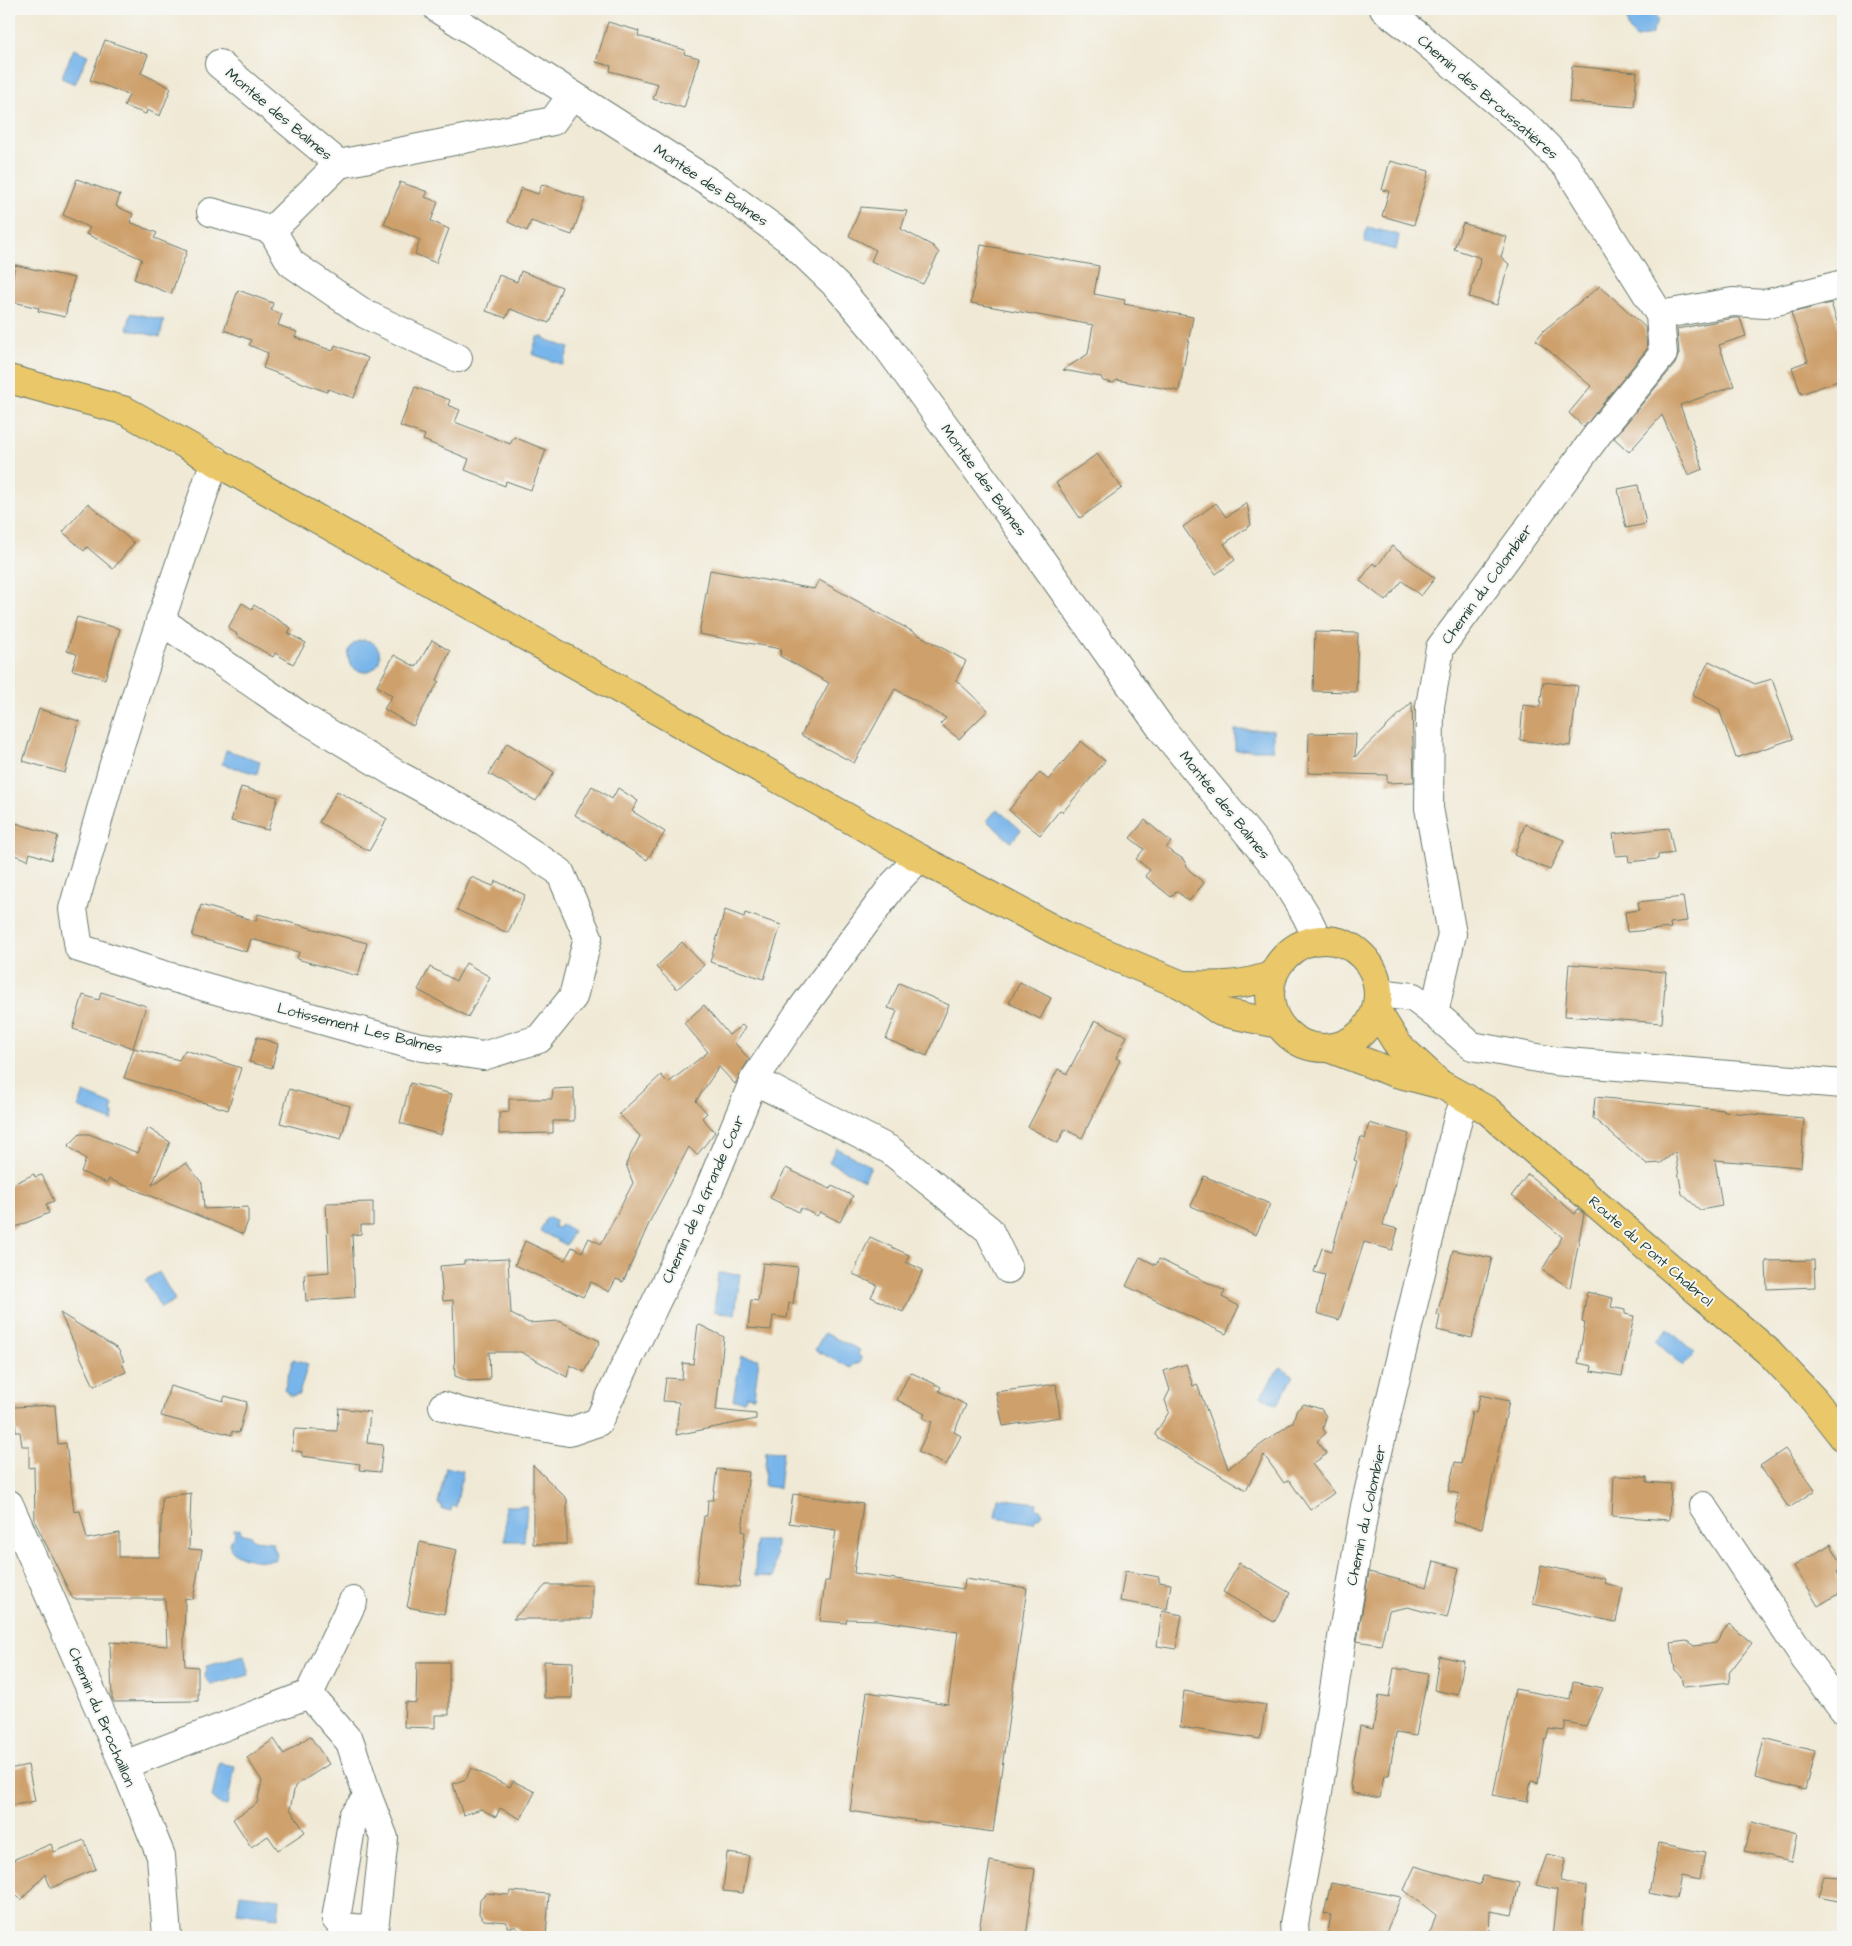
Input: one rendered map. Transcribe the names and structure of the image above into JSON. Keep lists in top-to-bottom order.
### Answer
{
  "streets": {
    "main road": ["Route du Pont Chabrol"],
    "street": [
      "Chemin des Broussatiéres",
      "Montée des Balmes",
      "Chemin du Colombier",
      "Lotissement Les Balmes",
      "Chemin de la Grande Cour",
      "Chemin du Brochaillon"
    ]
  },
  "crossings": [
    ["Chemin des Broussatiéres", "Chemin du Colombier"],
    ["Montée des Balmes", "Route du Pont Chabrol"],
    ["Chemin du Colombier", "Route du Pont Chabrol"]
  ]
}
